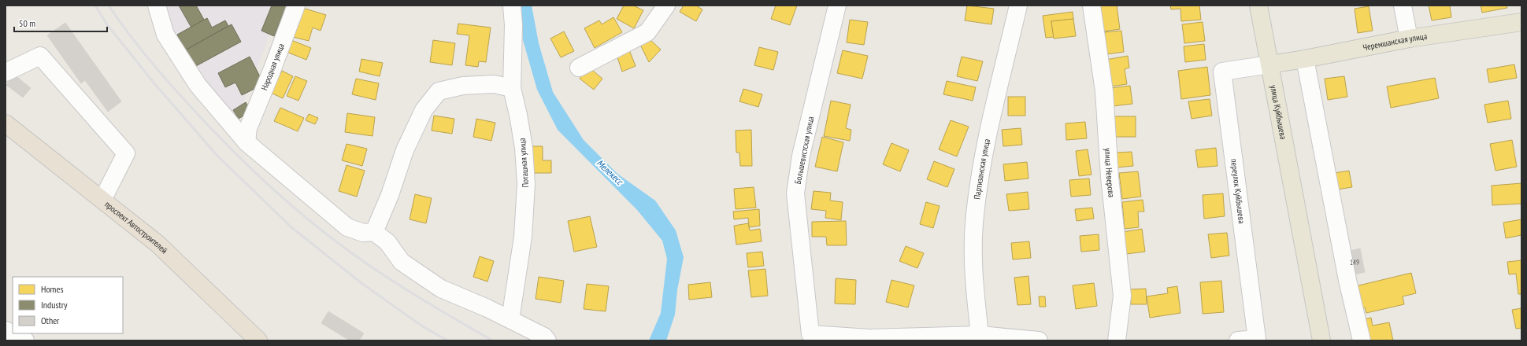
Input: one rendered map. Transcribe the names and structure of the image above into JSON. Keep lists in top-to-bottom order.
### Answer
{
  "streets": {
    "highway": ["проспект Автостроителей"],
    "main road": ["Черемшанская улица", "улица Куйбышева"],
    "street": [
      "Народная улица",
      "Большевистская улица",
      "Поташная улица",
      "Партизанская улица",
      "улица Неверова",
      "переулок Куйбышева"
    ]
  },
  "crossings": [
    ["Черемшанская улица", "улица Куйбышева"],
    ["Черемшанская улица", "переулок Куйбышева"],
    ["улица Куйбышева", "переулок Куйбышева"]
  ],
  "water": ["Мелекесс"],
  "house_numbers": ["149"],
  "legend": ["Homes", "Industry", "Other"],
  "scale_bar": "50 m"
}
